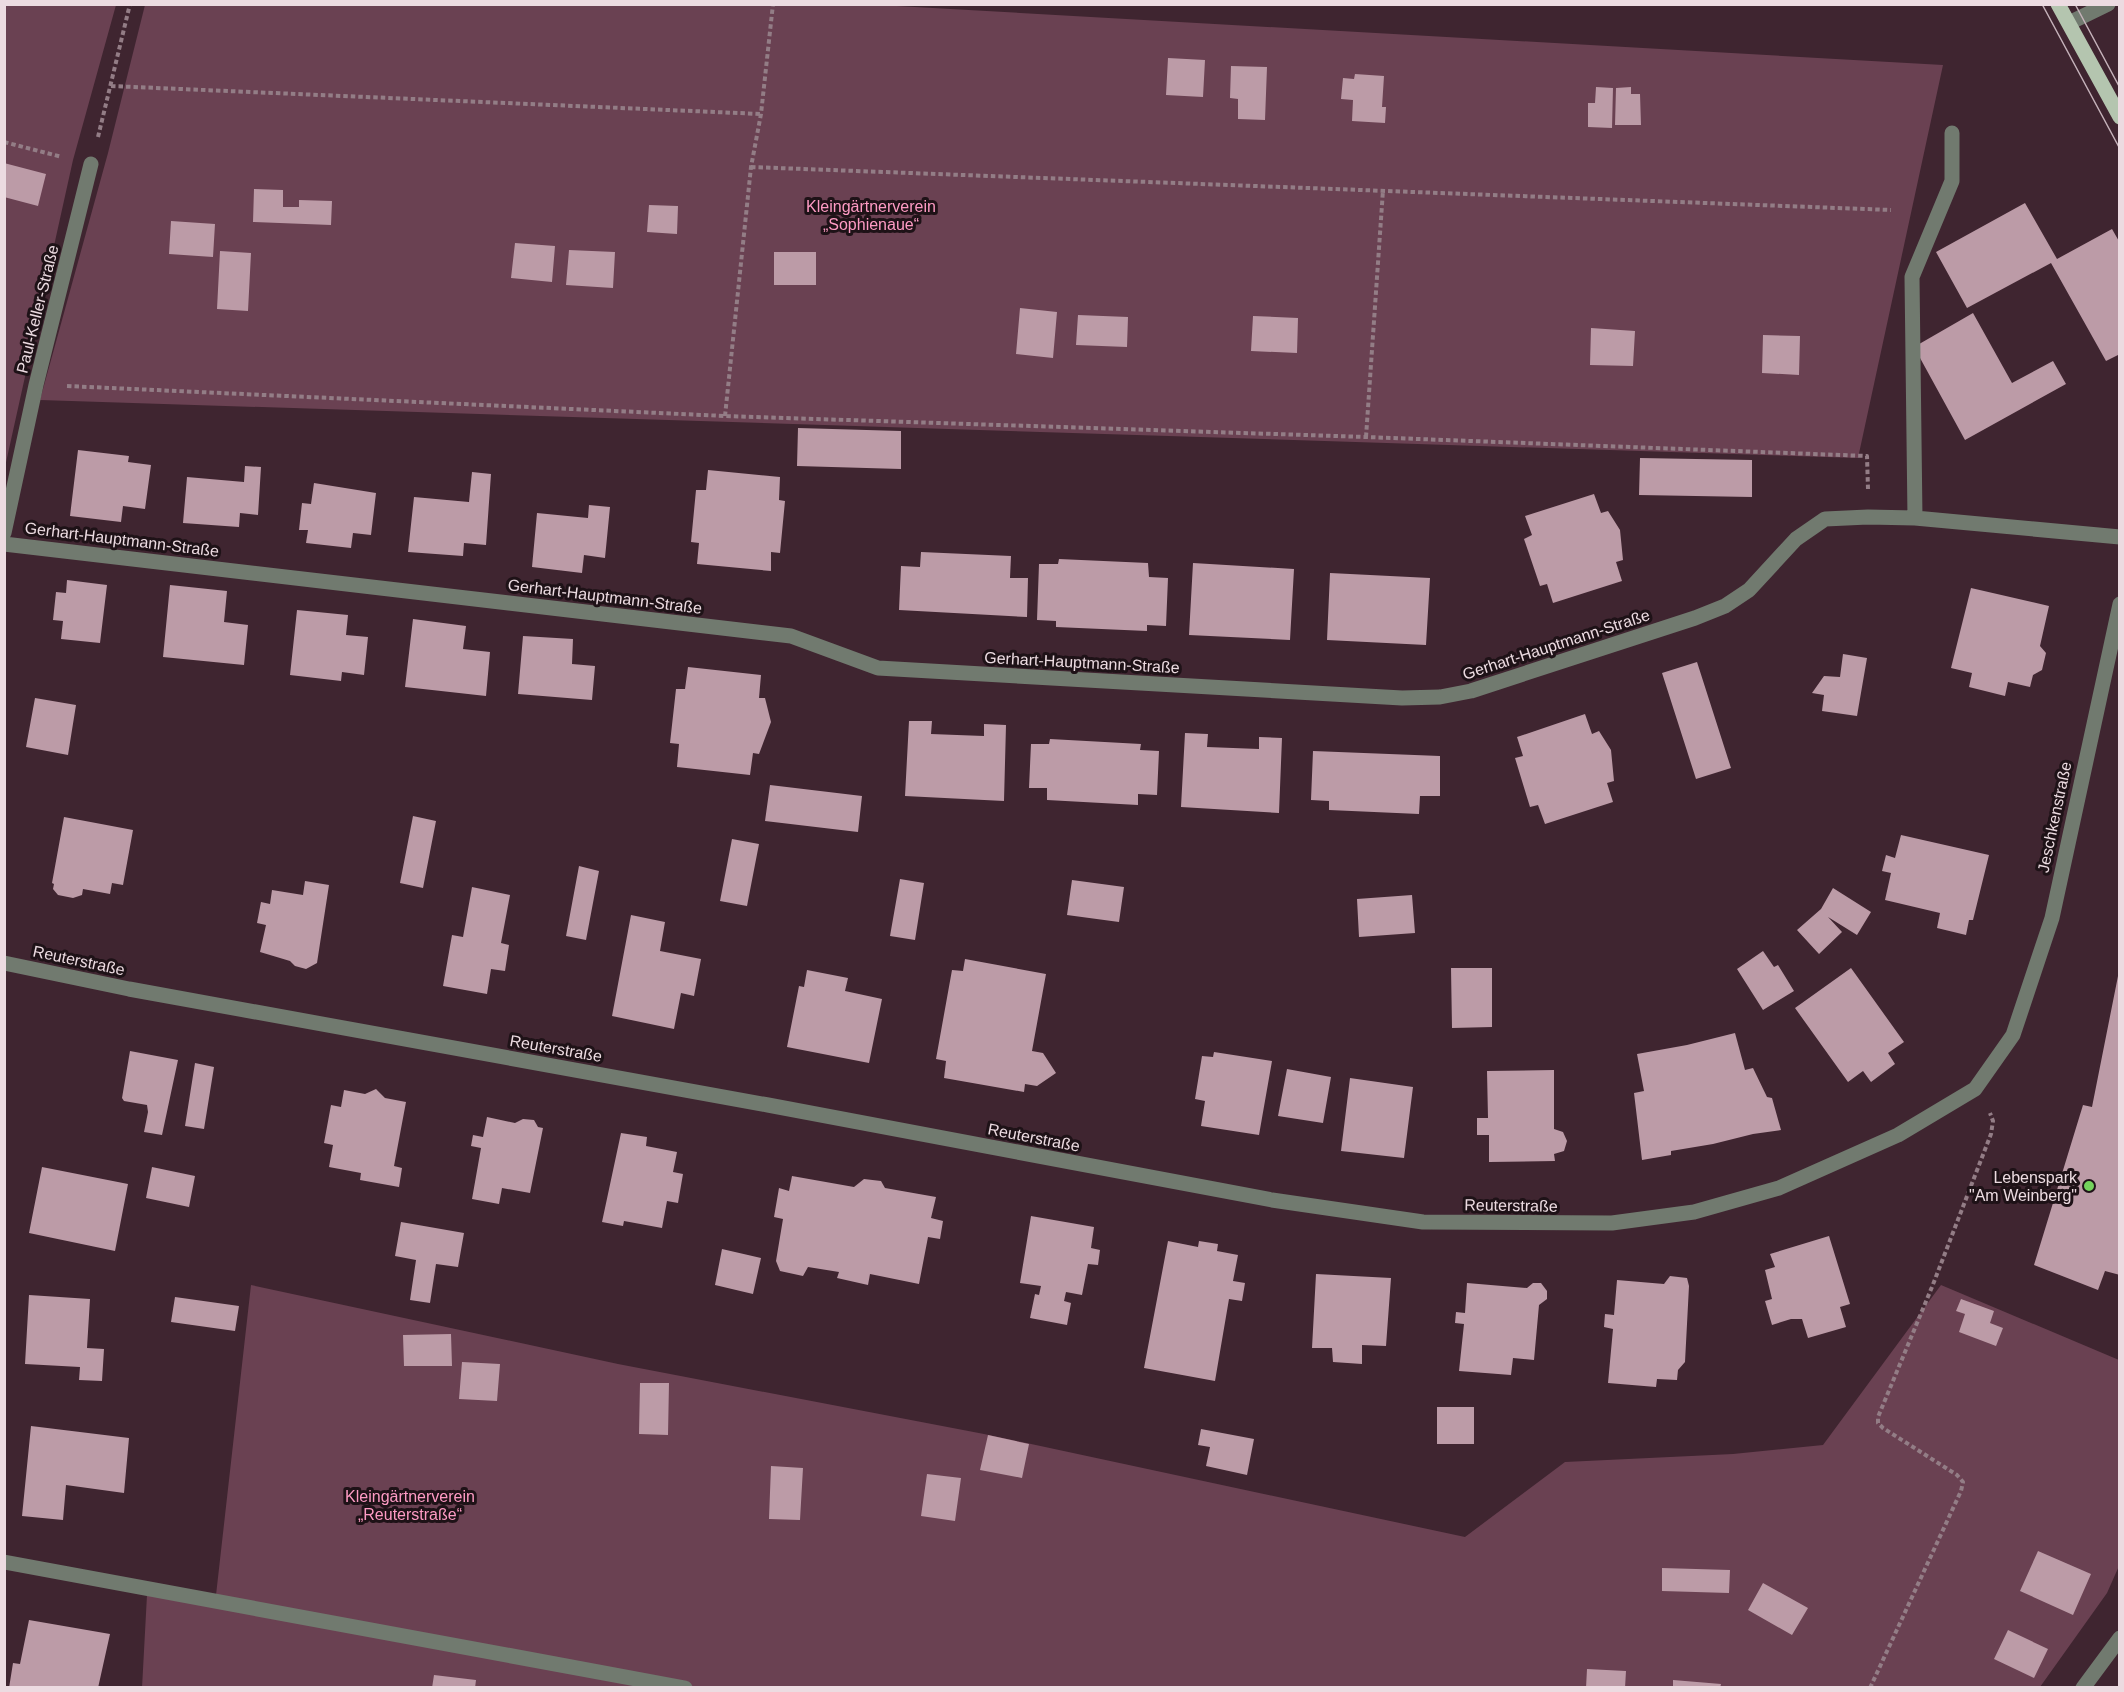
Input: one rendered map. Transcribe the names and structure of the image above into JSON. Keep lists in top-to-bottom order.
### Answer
{
  "streets": {
    "street": [
      "Paul-Keller-Straße",
      "Gerhart-Hauptmann-Straße",
      "Jeschkenstraße",
      "Reuterstraße"
    ]
  },
  "crossings": [
    ["Jeschkenstraße", "Reuterstraße"]
  ],
  "parks": ["Kleingärtnerverein „Sophienaue“", "Kleingärtnerverein „Reuterstraße“"],
  "places": ["Lebenspark \"Am Weinberg\""]
}
